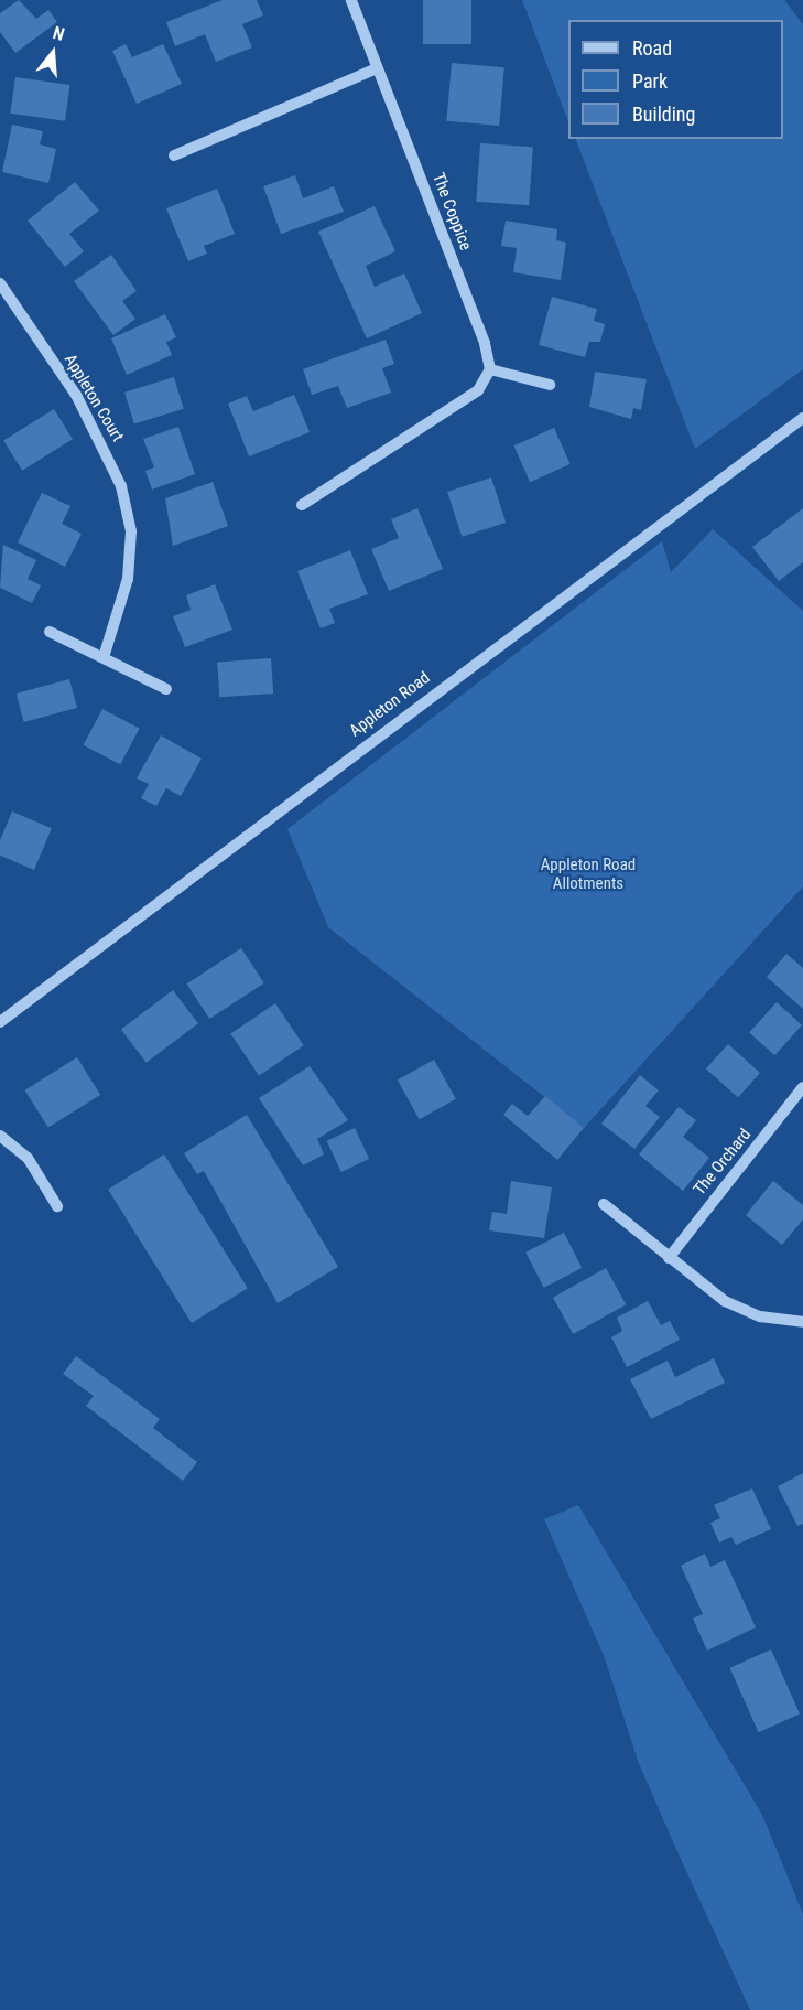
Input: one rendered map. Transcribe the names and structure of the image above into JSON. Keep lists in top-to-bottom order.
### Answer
{
  "streets": {
    "street": [
      "The Coppice",
      "Appleton Court",
      "Appleton Road",
      "The Orchard"
    ]
  },
  "parks": ["Appleton Road Allotments"],
  "legend": ["Road", "Park", "Building"],
  "north": "top"
}
